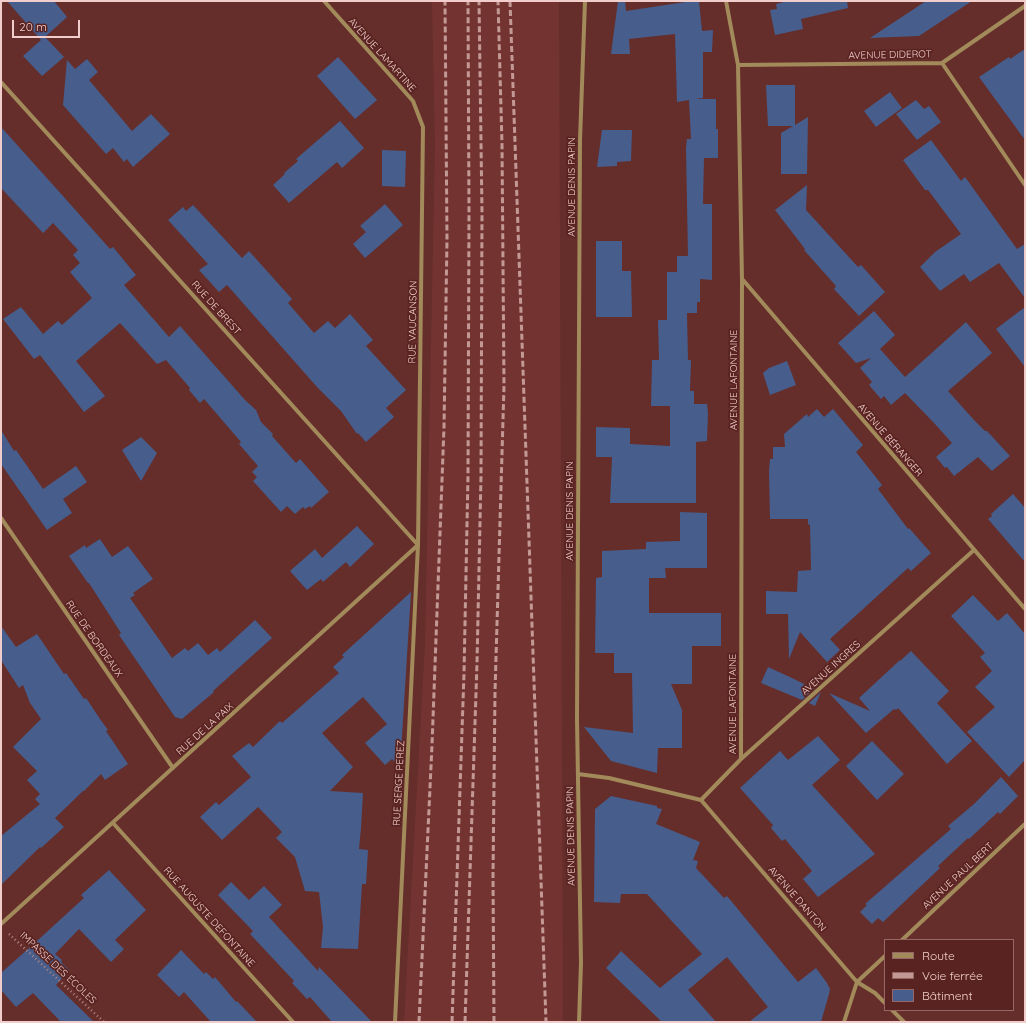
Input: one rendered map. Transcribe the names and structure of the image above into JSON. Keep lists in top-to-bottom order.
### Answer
{
  "streets": {
    "street": [
      "AVENUE LAMARTINE",
      "AVENUE DIDEROT",
      "AVENUE DENIS PAPIN",
      "RUE DE BREST",
      "RUE VAUCANSON",
      "AVENUE LAFONTAINE",
      "AVENUE BÉRANGER",
      "RUE DE BORDEAUX",
      "AVENUE INGRES",
      "RUE DE LA PAIX",
      "RUE SERGE PEREZ",
      "AVENUE PAUL BERT",
      "AVENUE DANTON",
      "RUE AUGUSTE DEFONTAINE"
    ],
    "path": ["IMPASSE DES ÉCOLES"]
  },
  "crossings": [
    ["AVENUE LAMARTINE", "RUE VAUCANSON"],
    ["AVENUE DIDEROT", "AVENUE LAFONTAINE"],
    ["RUE DE BREST", "RUE VAUCANSON"],
    ["RUE DE BREST", "RUE DE LA PAIX"],
    ["RUE DE BREST", "RUE SERGE PEREZ"],
    ["RUE VAUCANSON", "RUE DE LA PAIX"],
    ["RUE VAUCANSON", "RUE SERGE PEREZ"],
    ["AVENUE LAFONTAINE", "AVENUE BÉRANGER"],
    ["AVENUE LAFONTAINE", "AVENUE INGRES"],
    ["AVENUE BÉRANGER", "AVENUE INGRES"],
    ["RUE DE BORDEAUX", "RUE DE LA PAIX"],
    ["AVENUE INGRES", "AVENUE DANTON"],
    ["RUE DE LA PAIX", "RUE SERGE PEREZ"],
    ["RUE DE LA PAIX", "RUE AUGUSTE DEFONTAINE"]
  ],
  "legend": ["Route", "Voie ferrée", "Bâtiment"],
  "scale_bar": "20 m"
}
